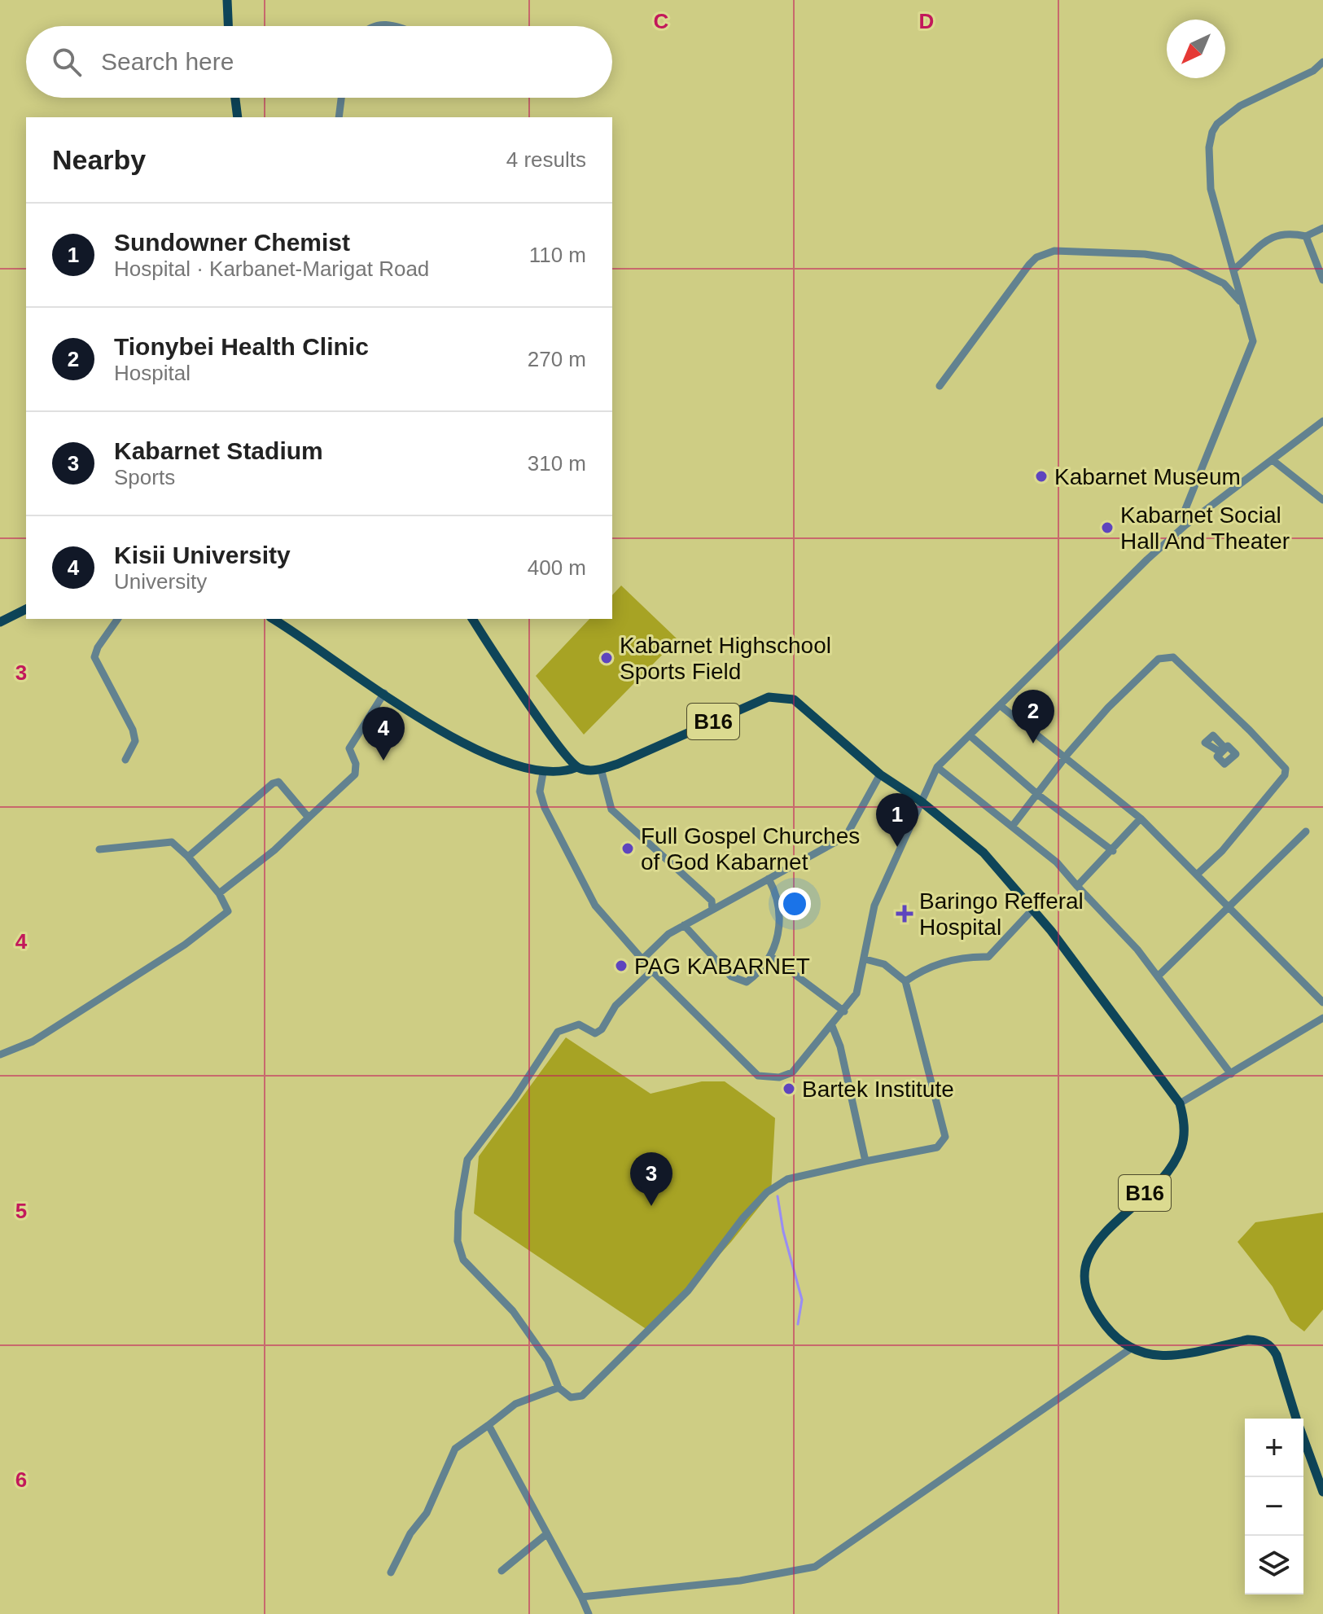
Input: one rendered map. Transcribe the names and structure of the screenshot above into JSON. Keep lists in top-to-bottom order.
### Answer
{
  "streets": {
    "main road": ["B16"]
  },
  "places": {
    "other": [
      "Kabarnet Museum",
      "Kabarnet Social Hall And Theater",
      "Kabarnet Highschool Sports Field",
      "Full Gospel Churches of God Kabarnet",
      "PAG KABARNET",
      "Bartek Institute"
    ],
    "health": ["Baringo Refferal Hospital"]
  },
  "north": "bottom left",
  "page": {
    "search": "Search here",
    "heading": ["Nearby", "4 results"],
    "list": [
      {
        "mark": "1",
        "name": "Sundowner Chemist",
        "note": "Hospital · Karbanet-Marigat Road",
        "value": "110 m"
      },
      {
        "mark": "2",
        "name": "Tionybei Health Clinic",
        "note": "Hospital",
        "value": "270 m"
      },
      {
        "mark": "3",
        "name": "Kabarnet Stadium",
        "note": "Sports",
        "value": "310 m"
      },
      {
        "mark": "4",
        "name": "Kisii University",
        "note": "University",
        "value": "400 m"
      }
    ],
    "pins": [
      "2",
      "4",
      "1",
      "3"
    ],
    "map_buttons": ["+", "−"]
  },
  "grid": {
    "columns": ["C", "D"],
    "rows": [
      "3",
      "4",
      "5",
      "6"
    ]
  }
}
